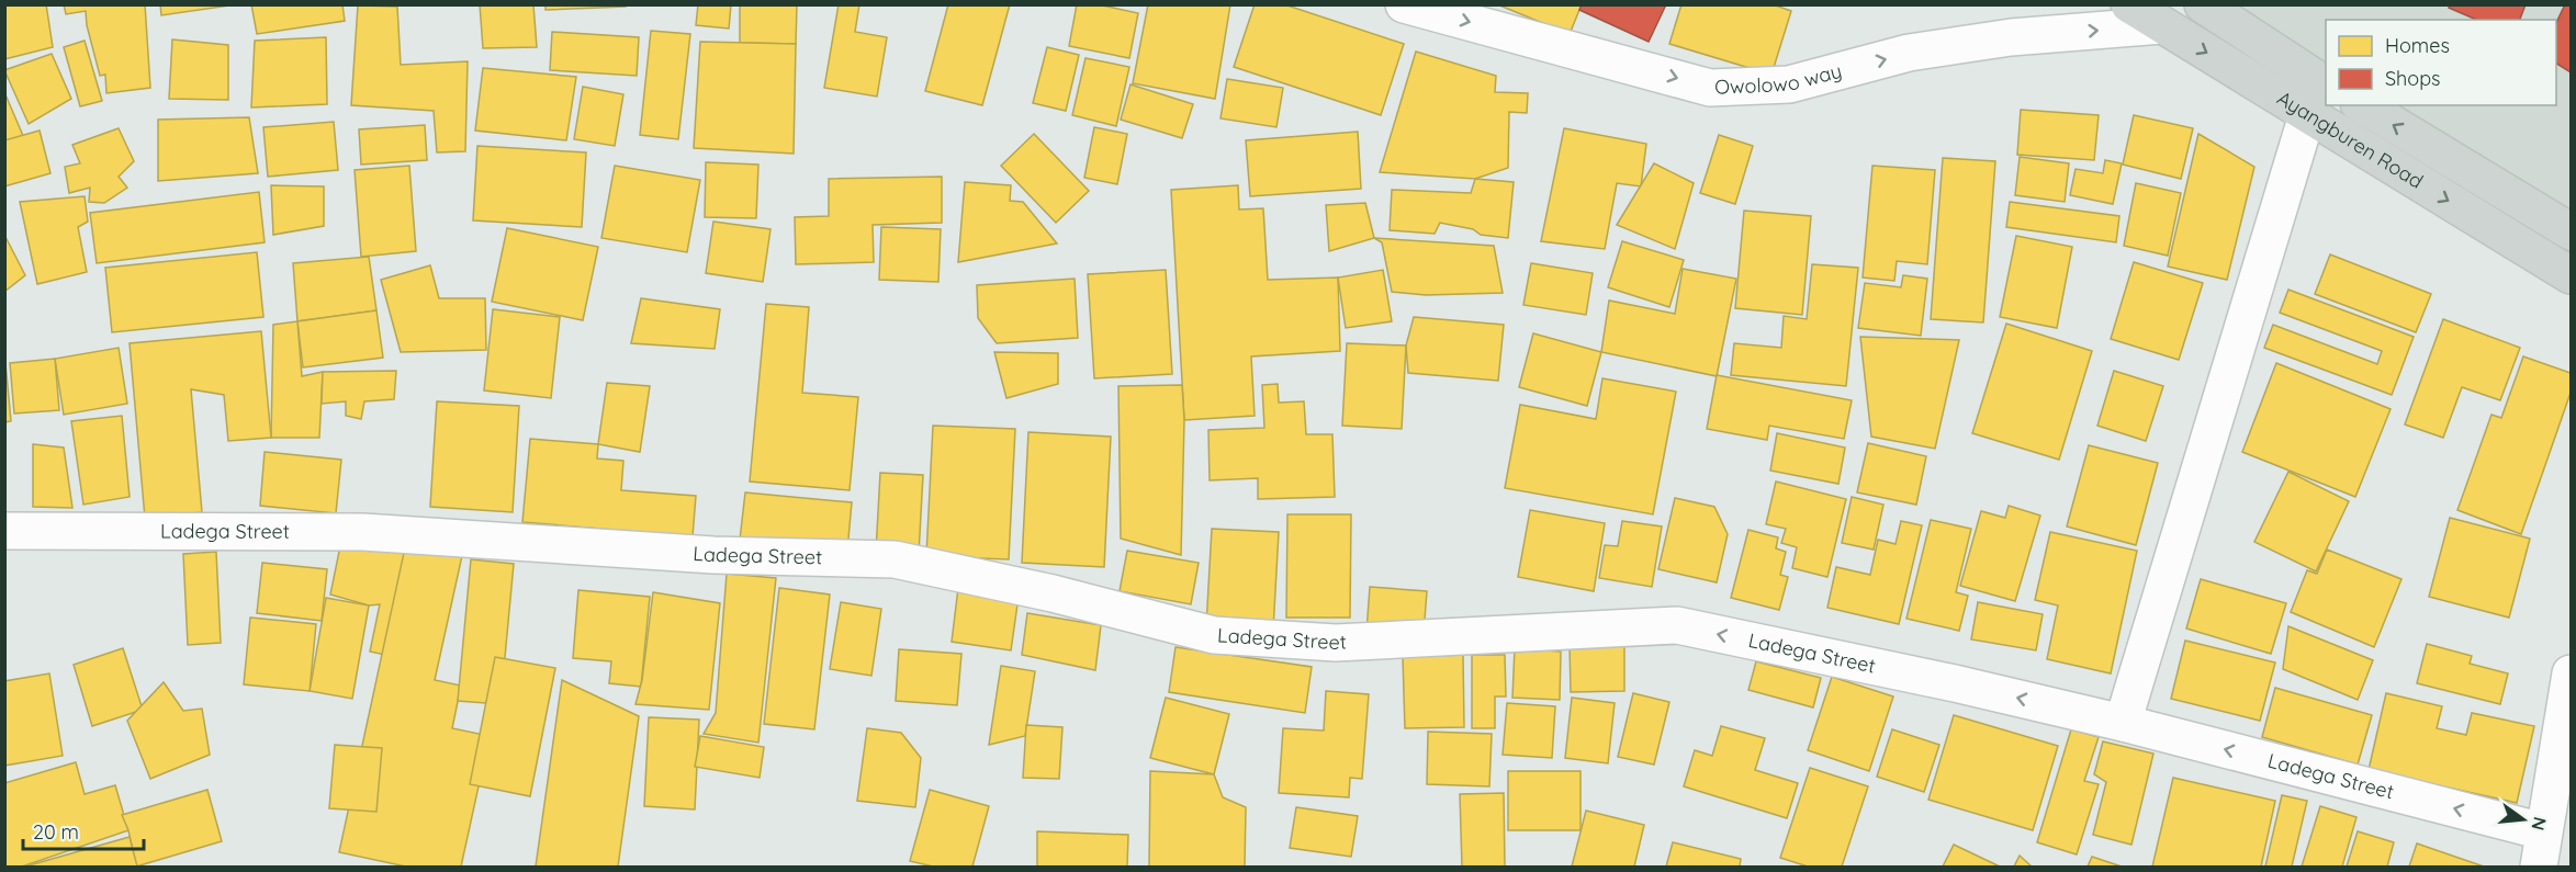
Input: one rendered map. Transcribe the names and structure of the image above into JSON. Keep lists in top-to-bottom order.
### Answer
{
  "streets": {
    "main road": ["Ayangburen Road"],
    "street": ["Owolowo way", "Ladega Street"]
  },
  "crossings": [
    ["Owolowo way", "Ayangburen Road"]
  ],
  "one_way": ["Owolowo way", "Ladega Street"],
  "legend": ["Homes", "Shops"],
  "scale_bar": "20 m",
  "north": "right"
}
